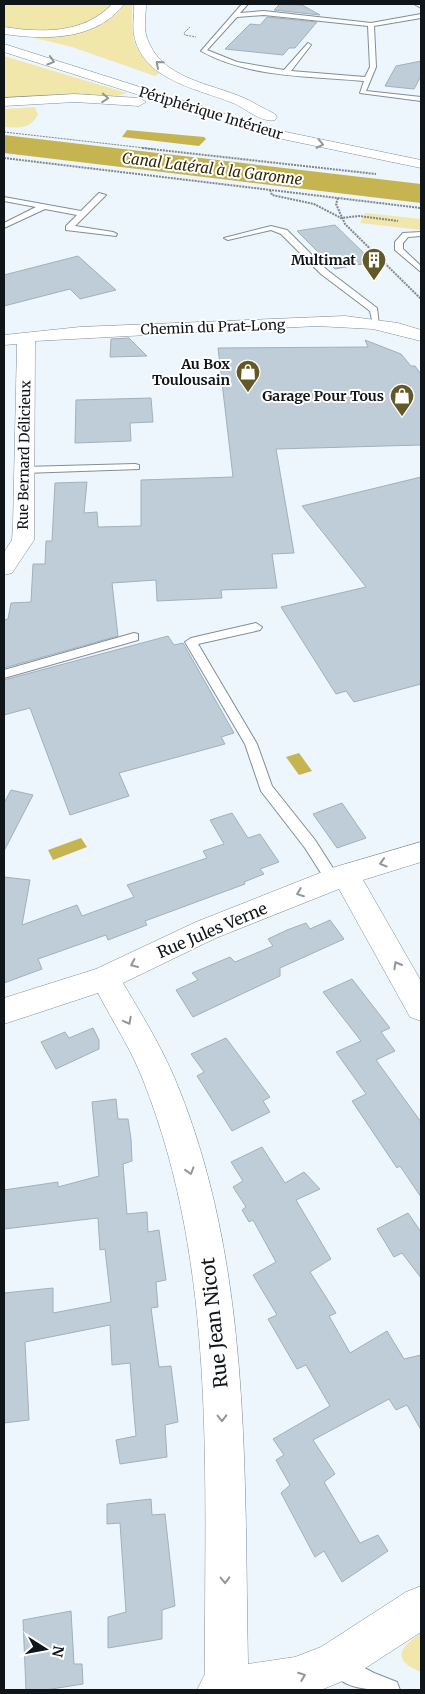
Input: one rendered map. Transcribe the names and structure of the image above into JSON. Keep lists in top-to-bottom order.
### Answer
{
  "streets": {
    "main road": [
      "Périphérique Intérieur",
      "Chemin du Prat-Long",
      "Rue Bernard Délicieux",
      "Rue Jules Verne",
      "Rue Jean Nicot"
    ]
  },
  "crossings": [
    ["Chemin du Prat-Long", "Rue Bernard Délicieux"],
    ["Rue Jules Verne", "Rue Jean Nicot"]
  ],
  "one_way": ["Rue Jules Verne", "Rue Jean Nicot"],
  "water": ["Canal Latéral à la Garonne"],
  "places": {
    "building": ["Multimat"],
    "shop": ["Au Box Toulousain", "Garage Pour Tous"]
  },
  "north": "right"
}
